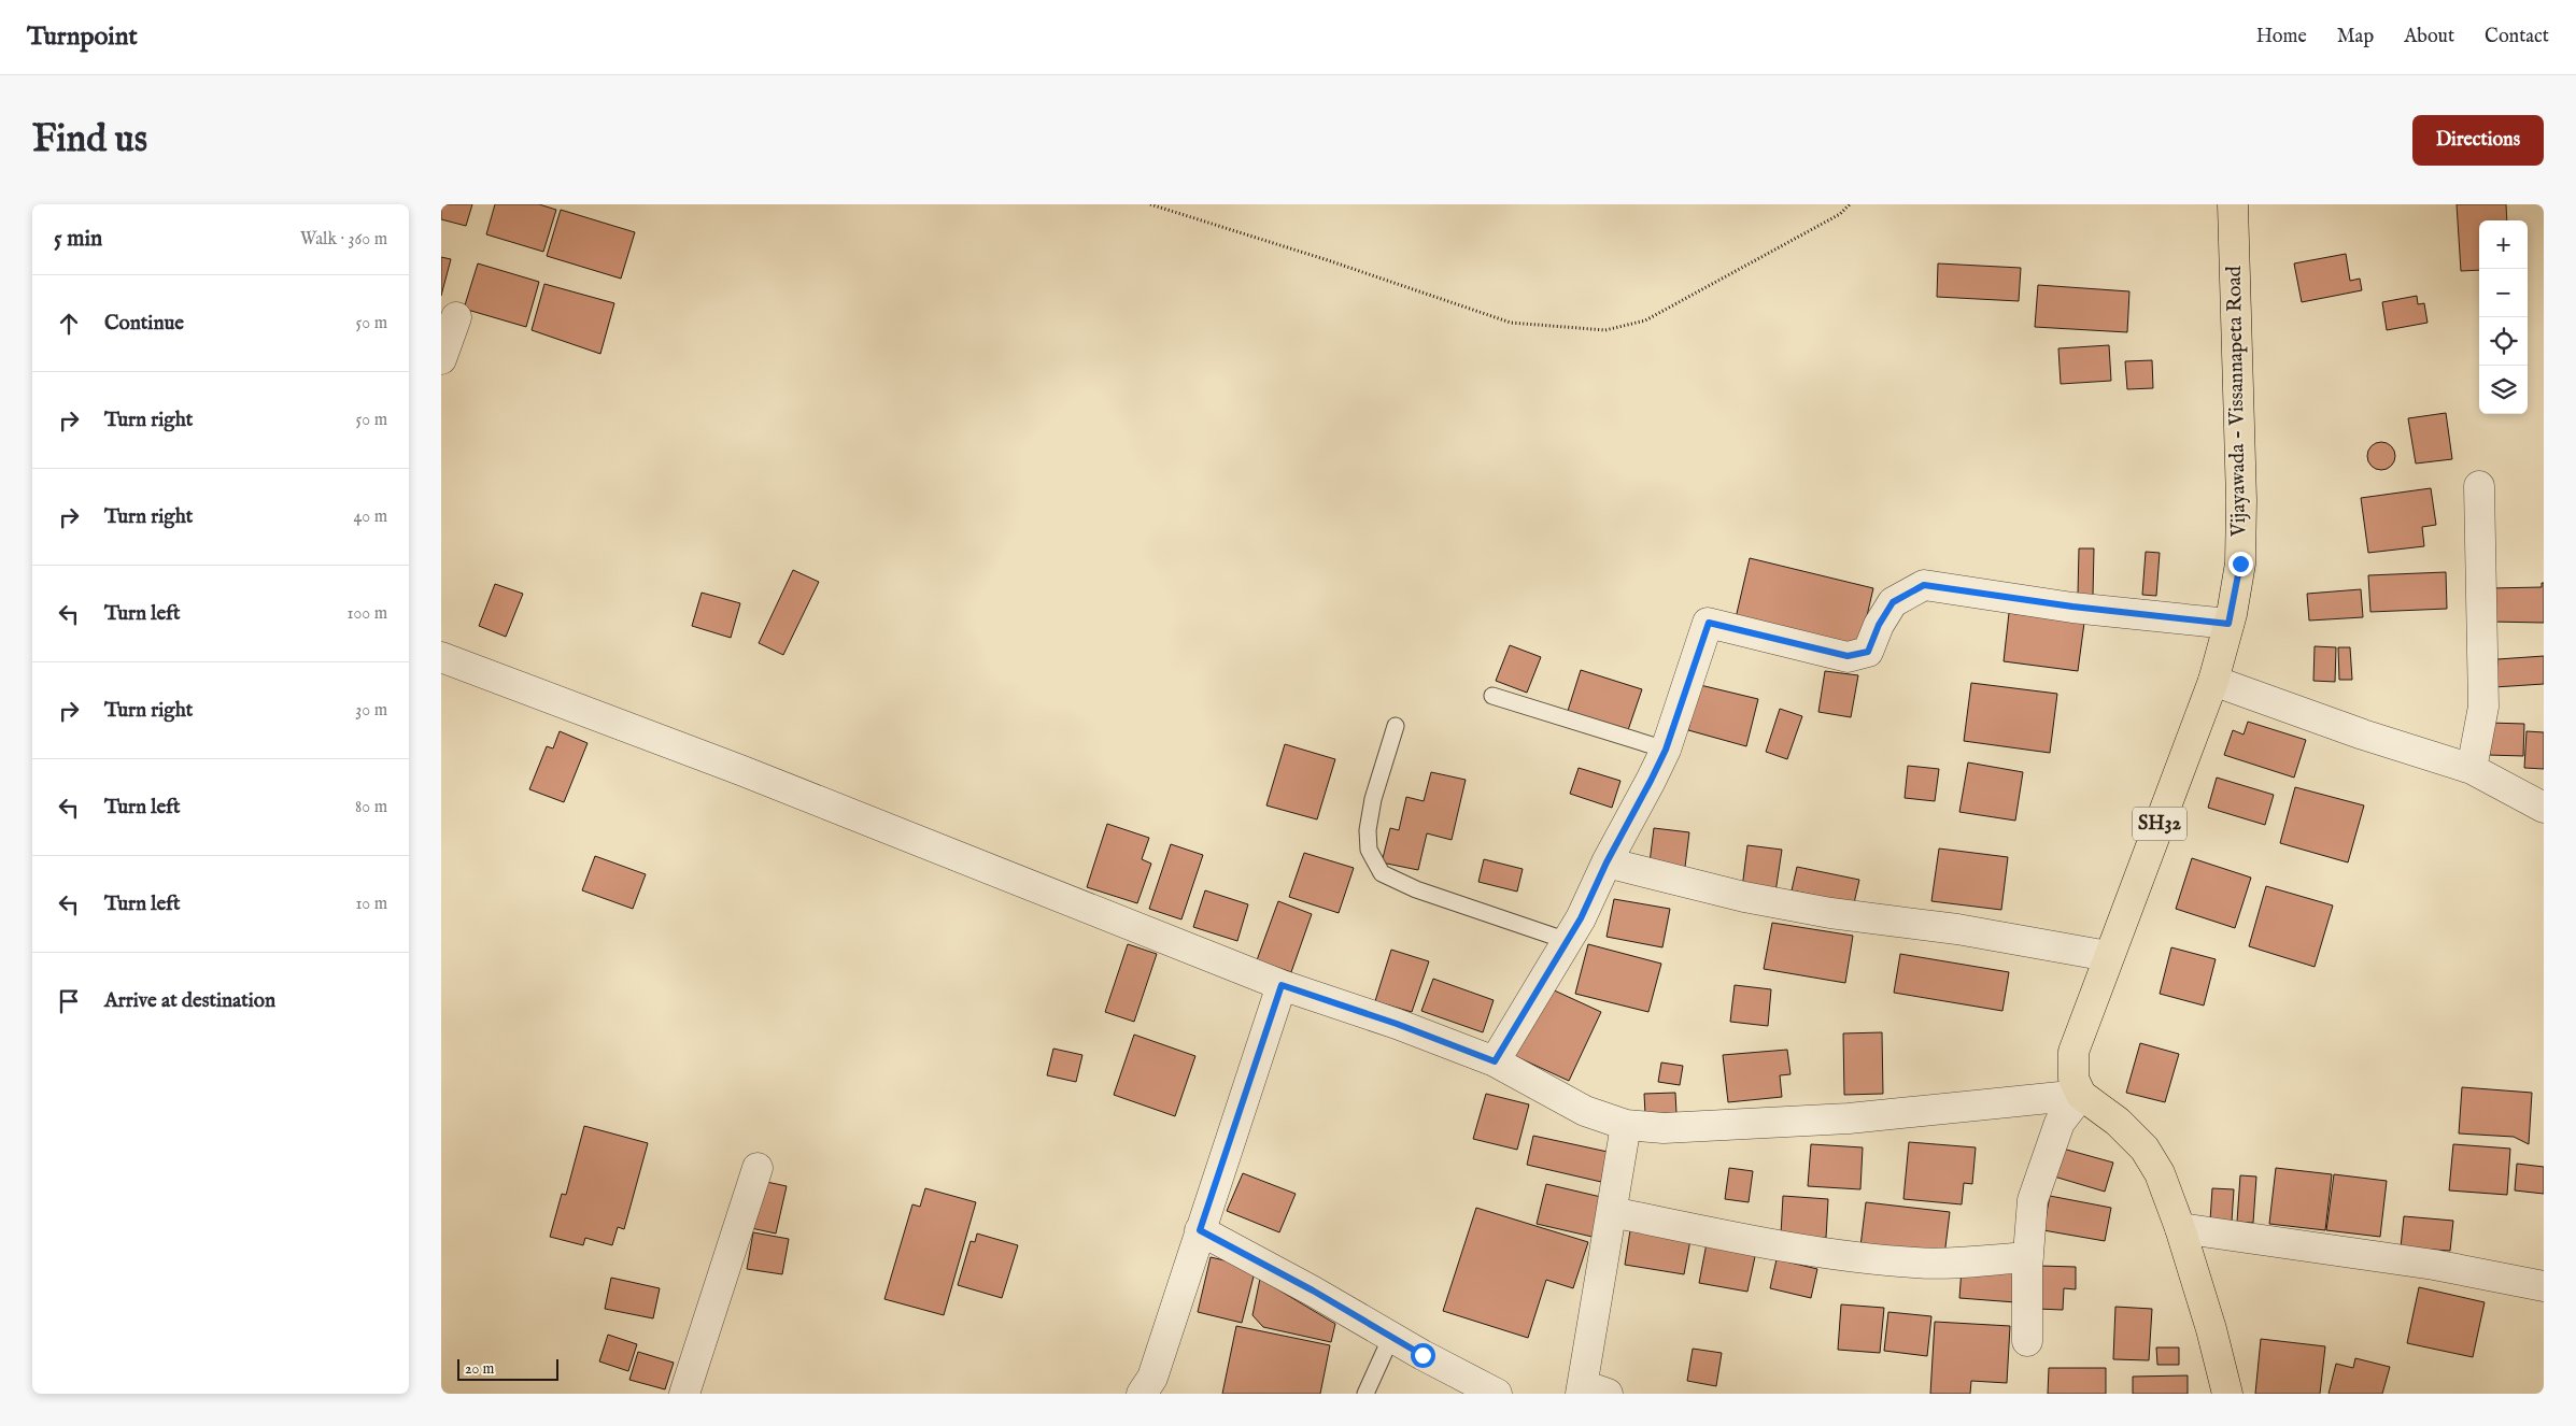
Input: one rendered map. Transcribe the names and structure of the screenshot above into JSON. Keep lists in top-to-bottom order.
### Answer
{
  "streets": {
    "main road": ["Vijayawada - Vissannapeta Road", "SH32"]
  },
  "scale_bar": "20 m",
  "page": {
    "header": "Turnpoint",
    "nav": [
      "Home",
      "Map",
      "About",
      "Contact"
    ],
    "buttons": "Directions",
    "title": "Find us",
    "heading": ["5 min", "Walk · 360 m"],
    "map_buttons": ["+", "−"],
    "list": [
      ["Continue", "50 m"],
      ["Turn right", "50 m"],
      ["Turn right", "40 m"],
      ["Turn left", "100 m"],
      ["Turn right", "30 m"],
      ["Turn left", "80 m"],
      ["Turn left", "10 m"],
      "Arrive at destination"
    ],
    "scale": "20 m"
  }
}
